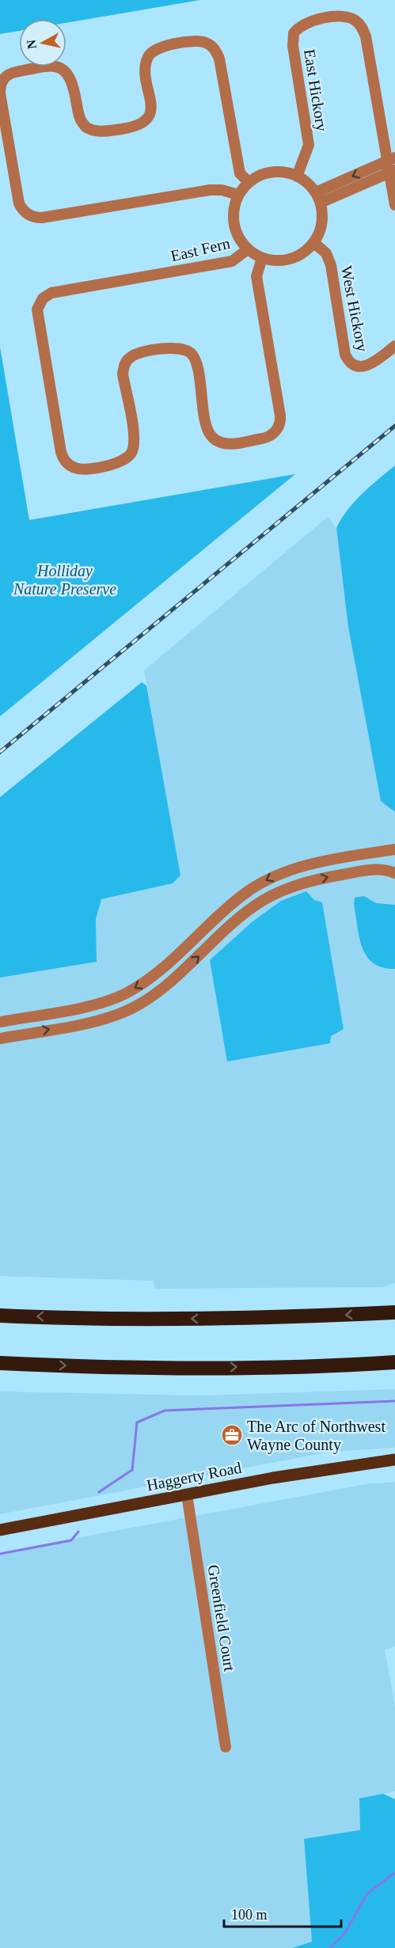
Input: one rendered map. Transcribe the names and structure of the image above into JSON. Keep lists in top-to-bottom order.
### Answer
{
  "streets": {
    "main road": ["Haggerty Road"],
    "street": [
      "East Hickory",
      "East Fern",
      "West Hickory",
      "Greenfield Court"
    ]
  },
  "crossings": [
    ["East Hickory", "East Fern"],
    ["East Hickory", "West Hickory"],
    ["East Fern", "West Hickory"],
    ["Haggerty Road", "Greenfield Court"]
  ],
  "parks": ["Holliday Nature Preserve"],
  "places": {
    "office": ["The Arc of Northwest Wayne County"]
  },
  "scale_bar": "100 m",
  "north": "left"
}
